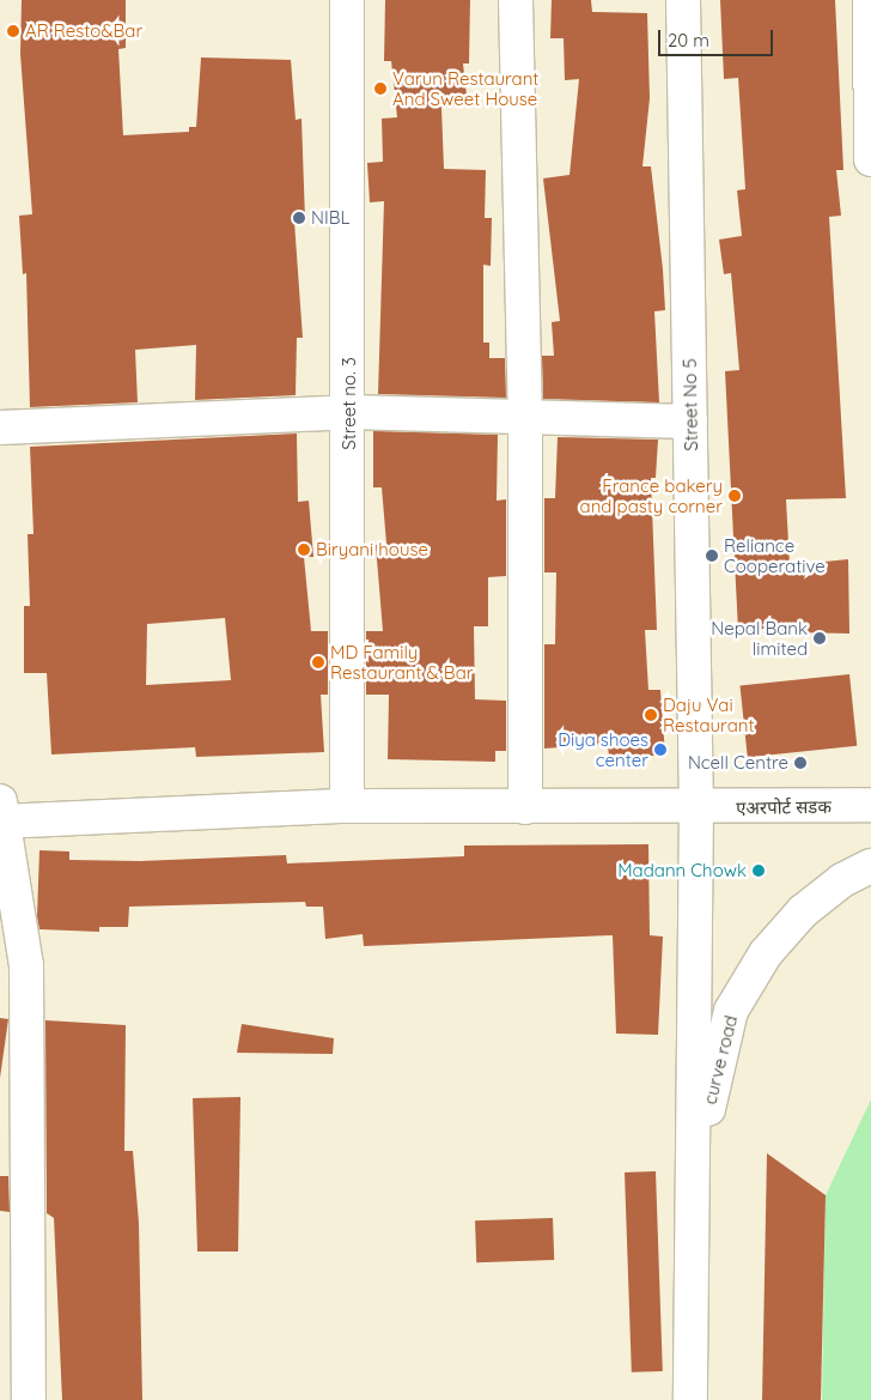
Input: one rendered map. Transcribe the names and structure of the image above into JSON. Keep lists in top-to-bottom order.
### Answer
{
  "streets": {
    "street": [
      "Street no. 3",
      "Street No 5",
      "एअरपोर्ट सडक",
      "curve road"
    ]
  },
  "crossings": [
    ["Street no. 3", "एअरपोर्ट सडक"],
    ["Street No 5", "एअरपोर्ट सडक"],
    ["Street No 5", "curve road"]
  ],
  "places": [
    "AR Resto&Bar",
    "Varun Restaurant And Sweet House",
    "NIBL",
    "France bakery and pasty corner",
    "Biryani house",
    "Reliance Cooperative",
    "Nepal Bank limited",
    "MD Family Restaurant & Bar",
    "Daju Vai Restaurant",
    "Diya shoes center",
    "Ncell Centre",
    "Madann Chowk"
  ],
  "scale_bar": "20 m"
}
